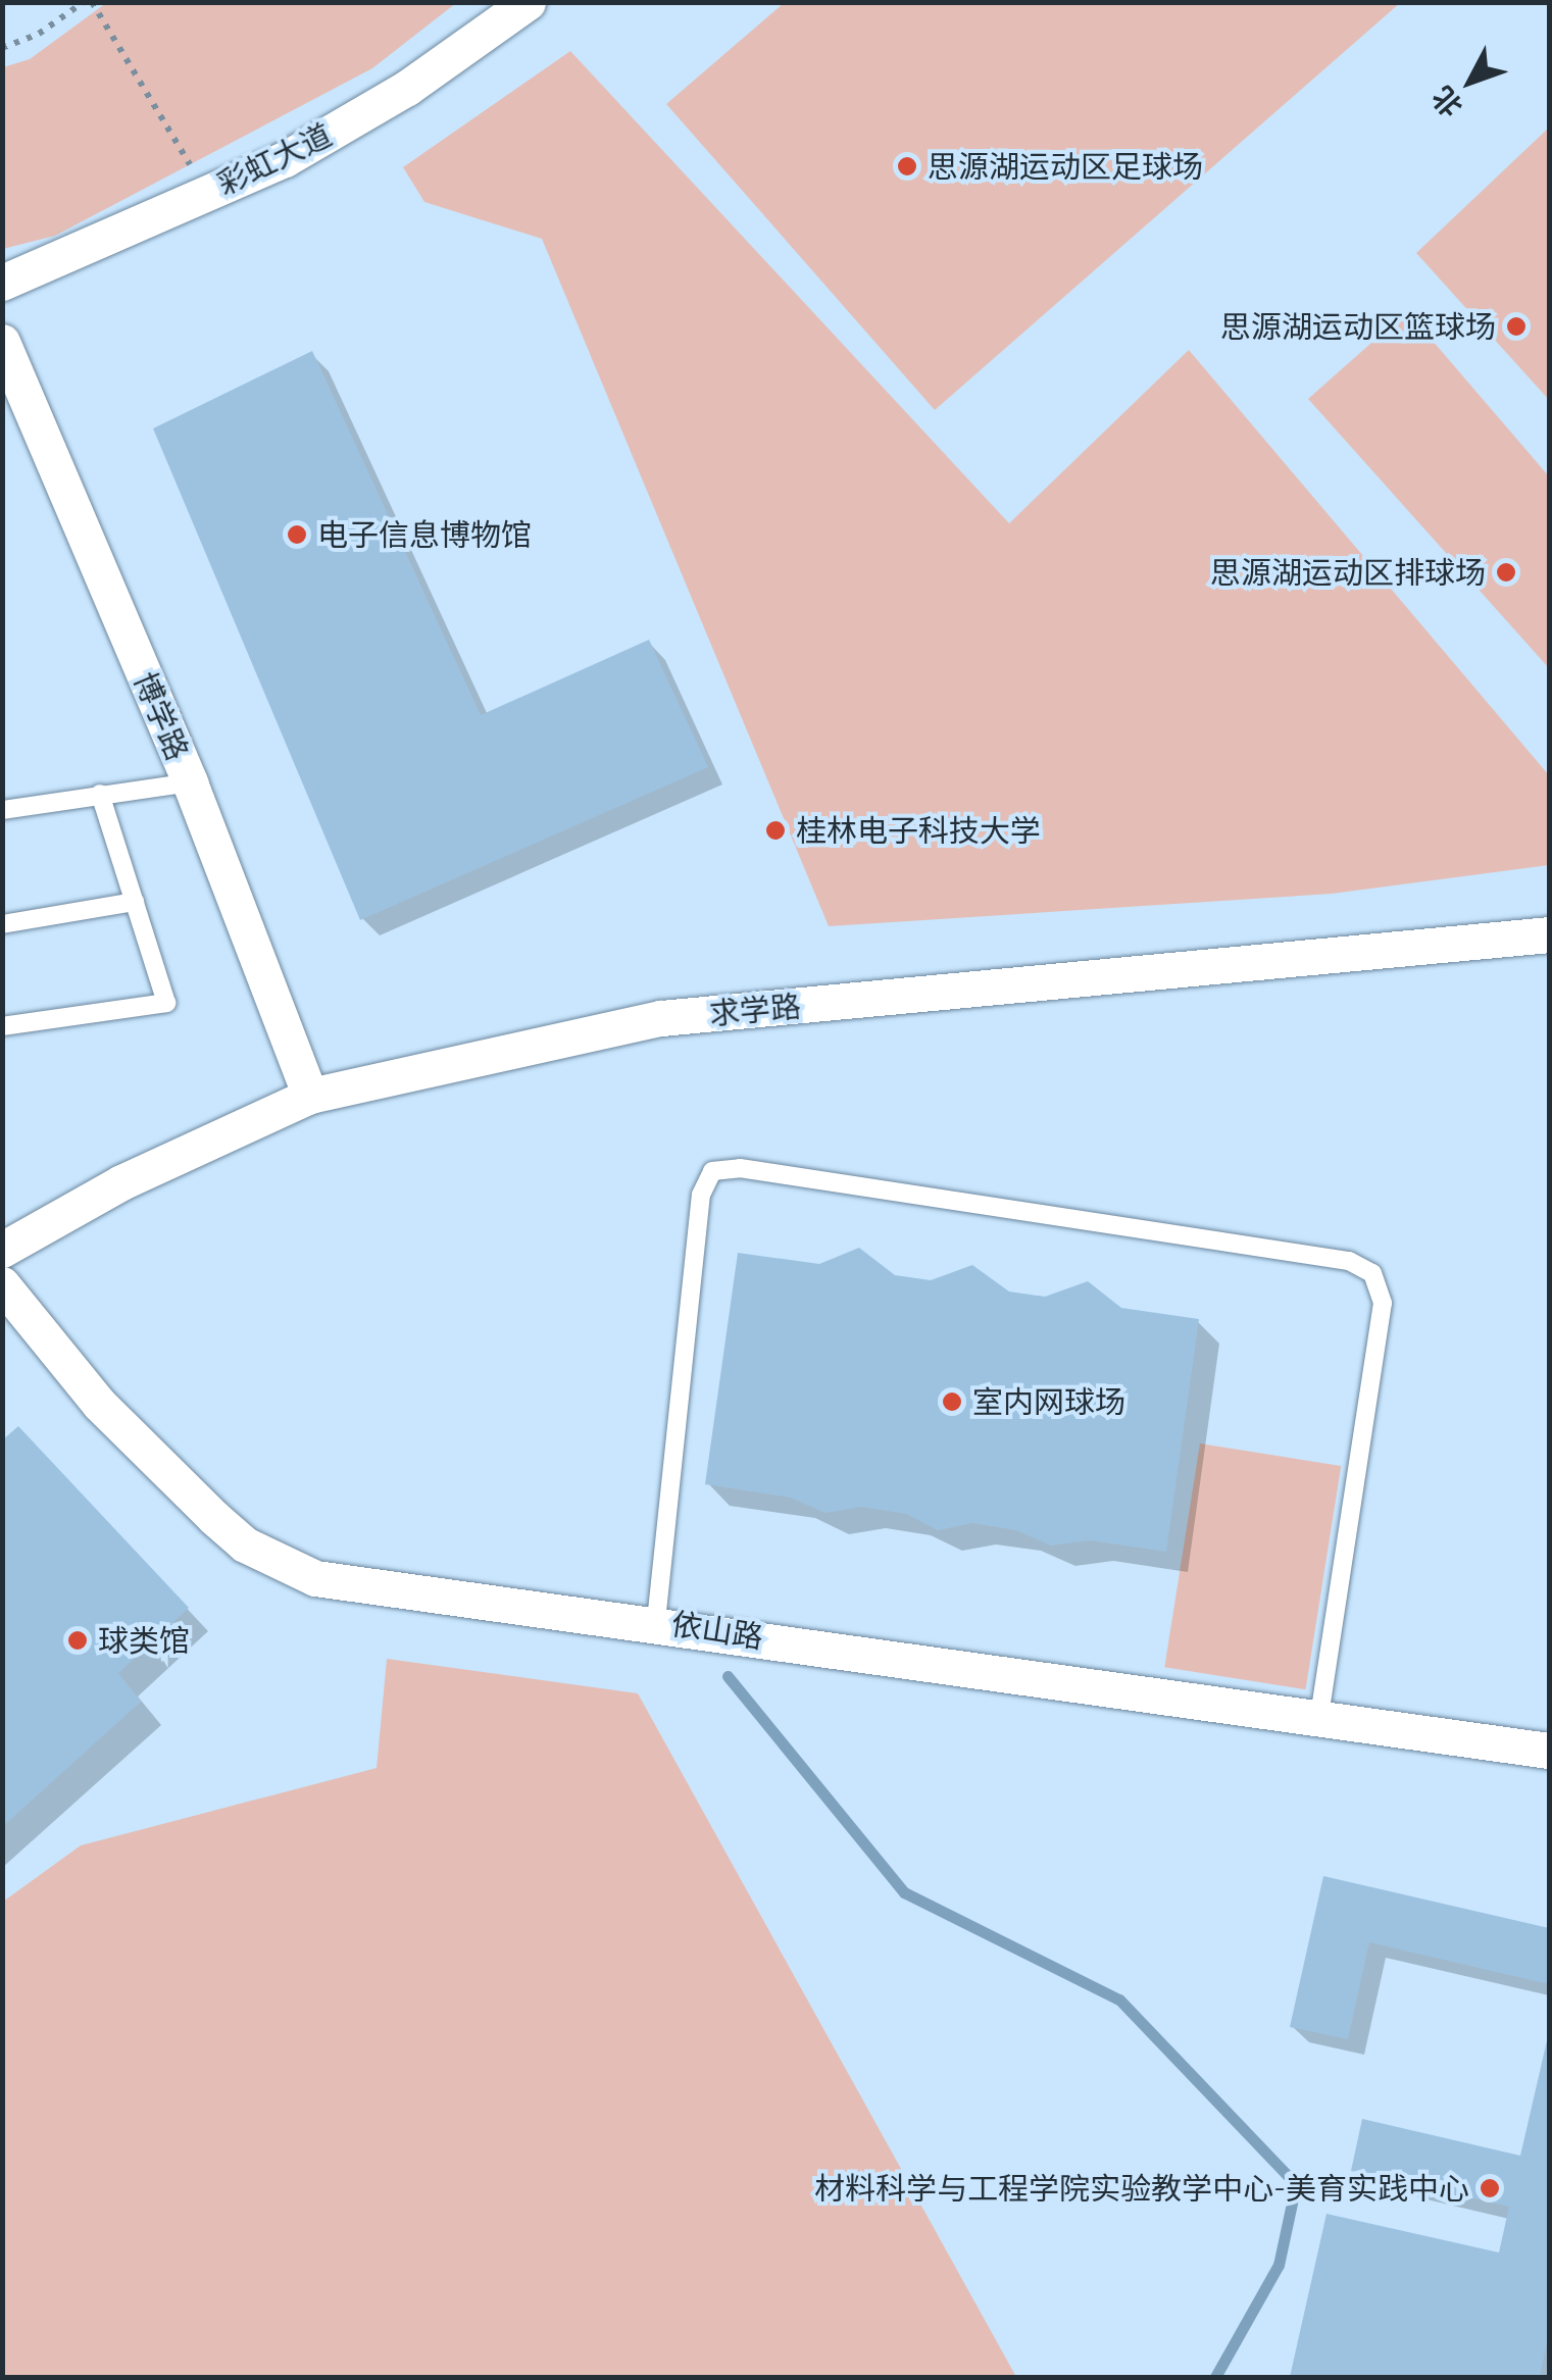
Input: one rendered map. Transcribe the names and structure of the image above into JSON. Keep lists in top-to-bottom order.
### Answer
{
  "streets": {
    "street": [
      "彩虹大道",
      "博学路",
      "求学路",
      "依山路"
    ]
  },
  "crossings": [
    ["博学路", "求学路"]
  ],
  "places": [
    "思源湖运动区足球场",
    "思源湖运动区篮球场",
    "电子信息博物馆",
    "思源湖运动区排球场",
    "桂林电子科技大学",
    "室内网球场",
    "球类馆",
    "材料科学与工程学院实验教学中心-美育实践中心"
  ],
  "north": "bottom left"
}
